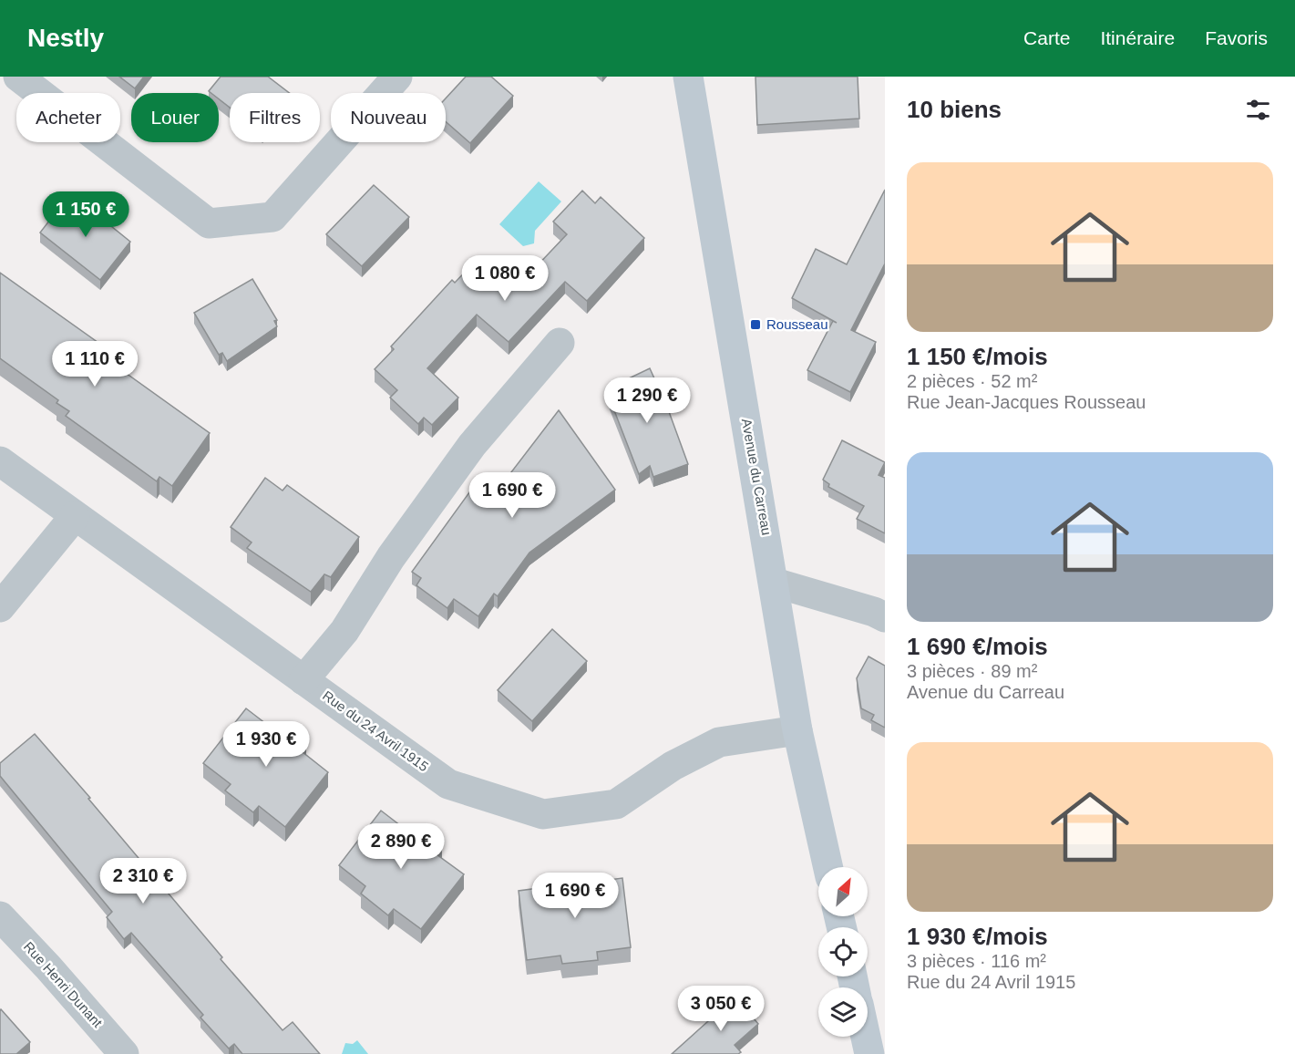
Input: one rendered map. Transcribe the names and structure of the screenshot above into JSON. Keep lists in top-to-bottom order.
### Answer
{
  "streets": {
    "street": ["Avenue du Carreau", "Rue du 24 Avril 1915", "Rue Henri Dunant"]
  },
  "crossings": [
    ["Avenue du Carreau", "Rue du 24 Avril 1915"]
  ],
  "places": {
    "transit": ["Rousseau"]
  },
  "north": "top right",
  "page": {
    "header": "Nestly",
    "nav": ["Carte", "Itinéraire", "Favoris"],
    "heading": "10 biens",
    "chip": [
      "Acheter",
      "Louer",
      "Filtres",
      "Nouveau"
    ],
    "list": [
      {
        "name": "1 150 €/mois",
        "note": "2 pièces · 52 m² · Rue Jean-Jacques Rousseau"
      },
      {
        "name": "1 690 €/mois",
        "note": "3 pièces · 89 m² · Avenue du Carreau"
      },
      {
        "name": "1 930 €/mois",
        "note": "3 pièces · 116 m² · Rue du 24 Avril 1915"
      }
    ],
    "price": [
      "1 150 €",
      "1 080 €",
      "1 110 €",
      "1 290 €",
      "1 690 €",
      "1 930 €",
      "2 890 €",
      "2 310 €",
      "1 690 €",
      "3 050 €"
    ]
  }
}
